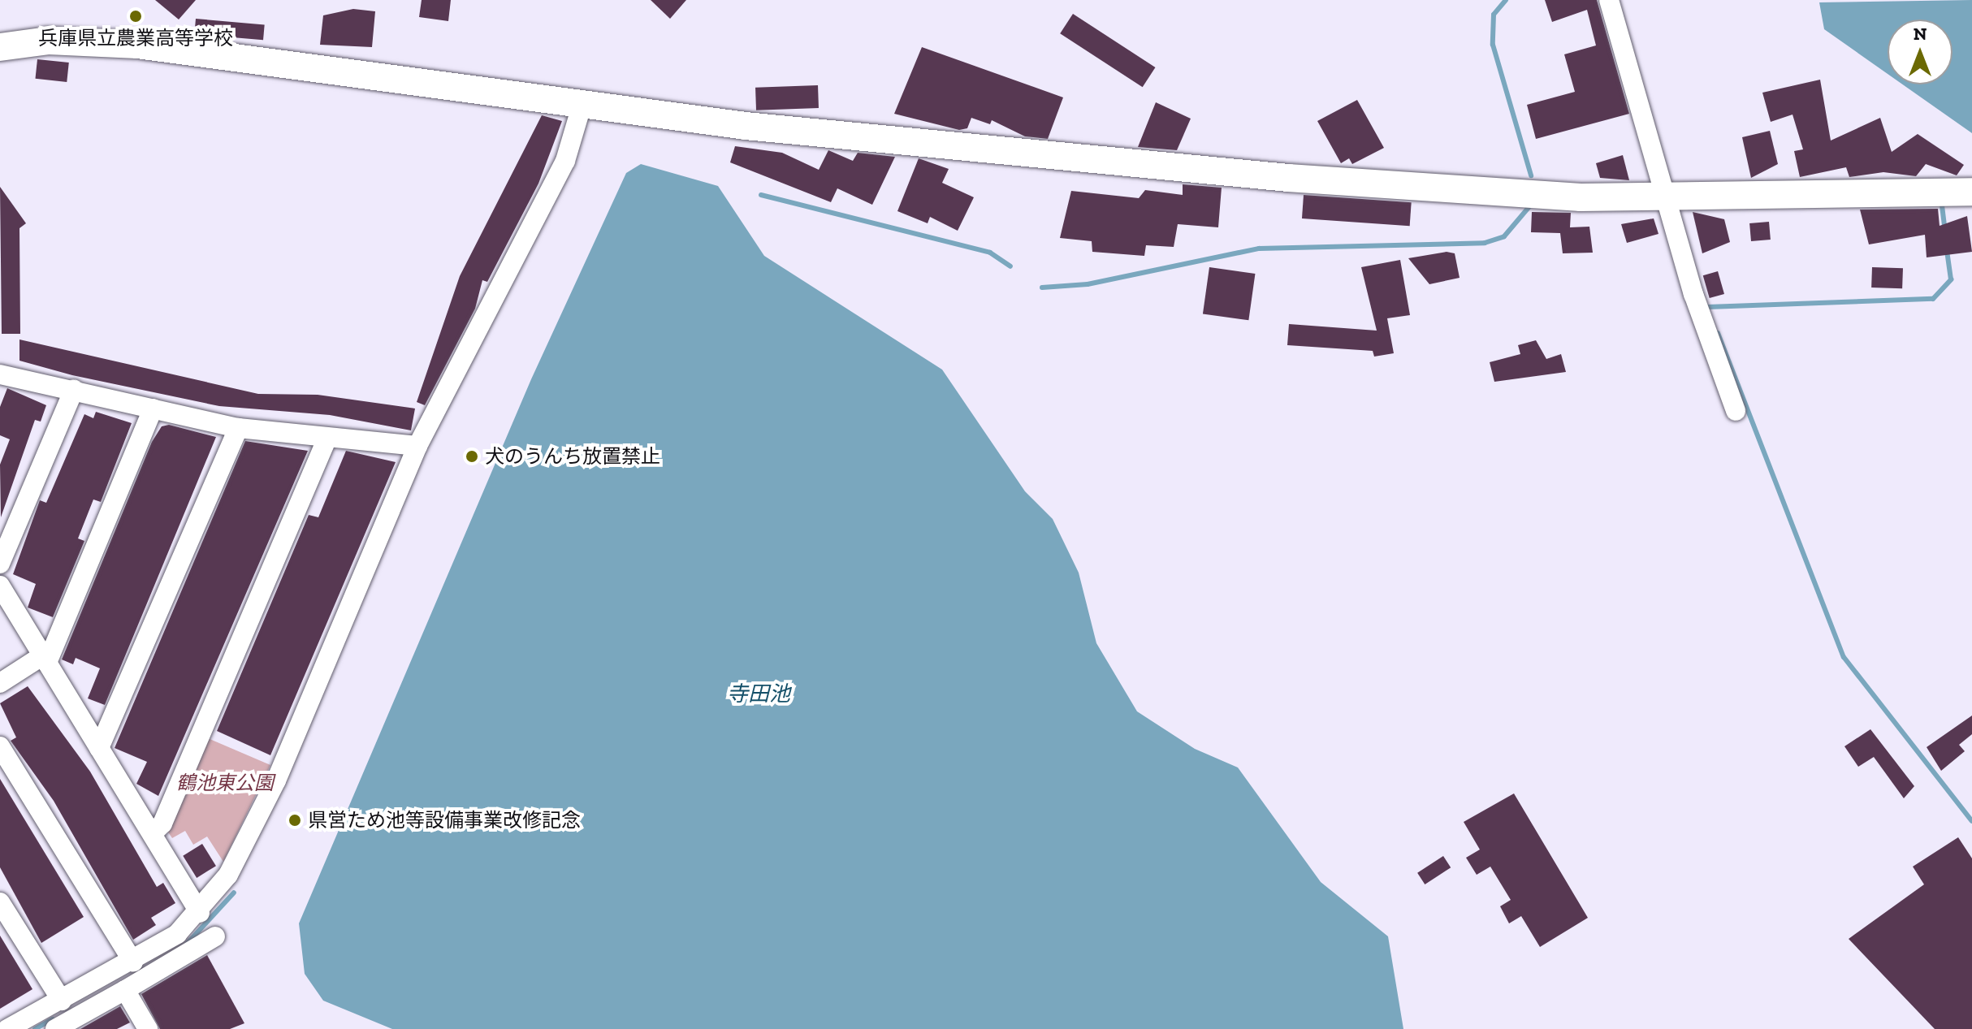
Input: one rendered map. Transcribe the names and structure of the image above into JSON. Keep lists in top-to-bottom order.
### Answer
{
  "water": ["寺田池"],
  "parks": ["鶴池東公園"],
  "places": ["兵庫県立農業高等学校", "犬のうんち放置禁止", "県営ため池等設備事業改修記念"],
  "north": "top"
}
